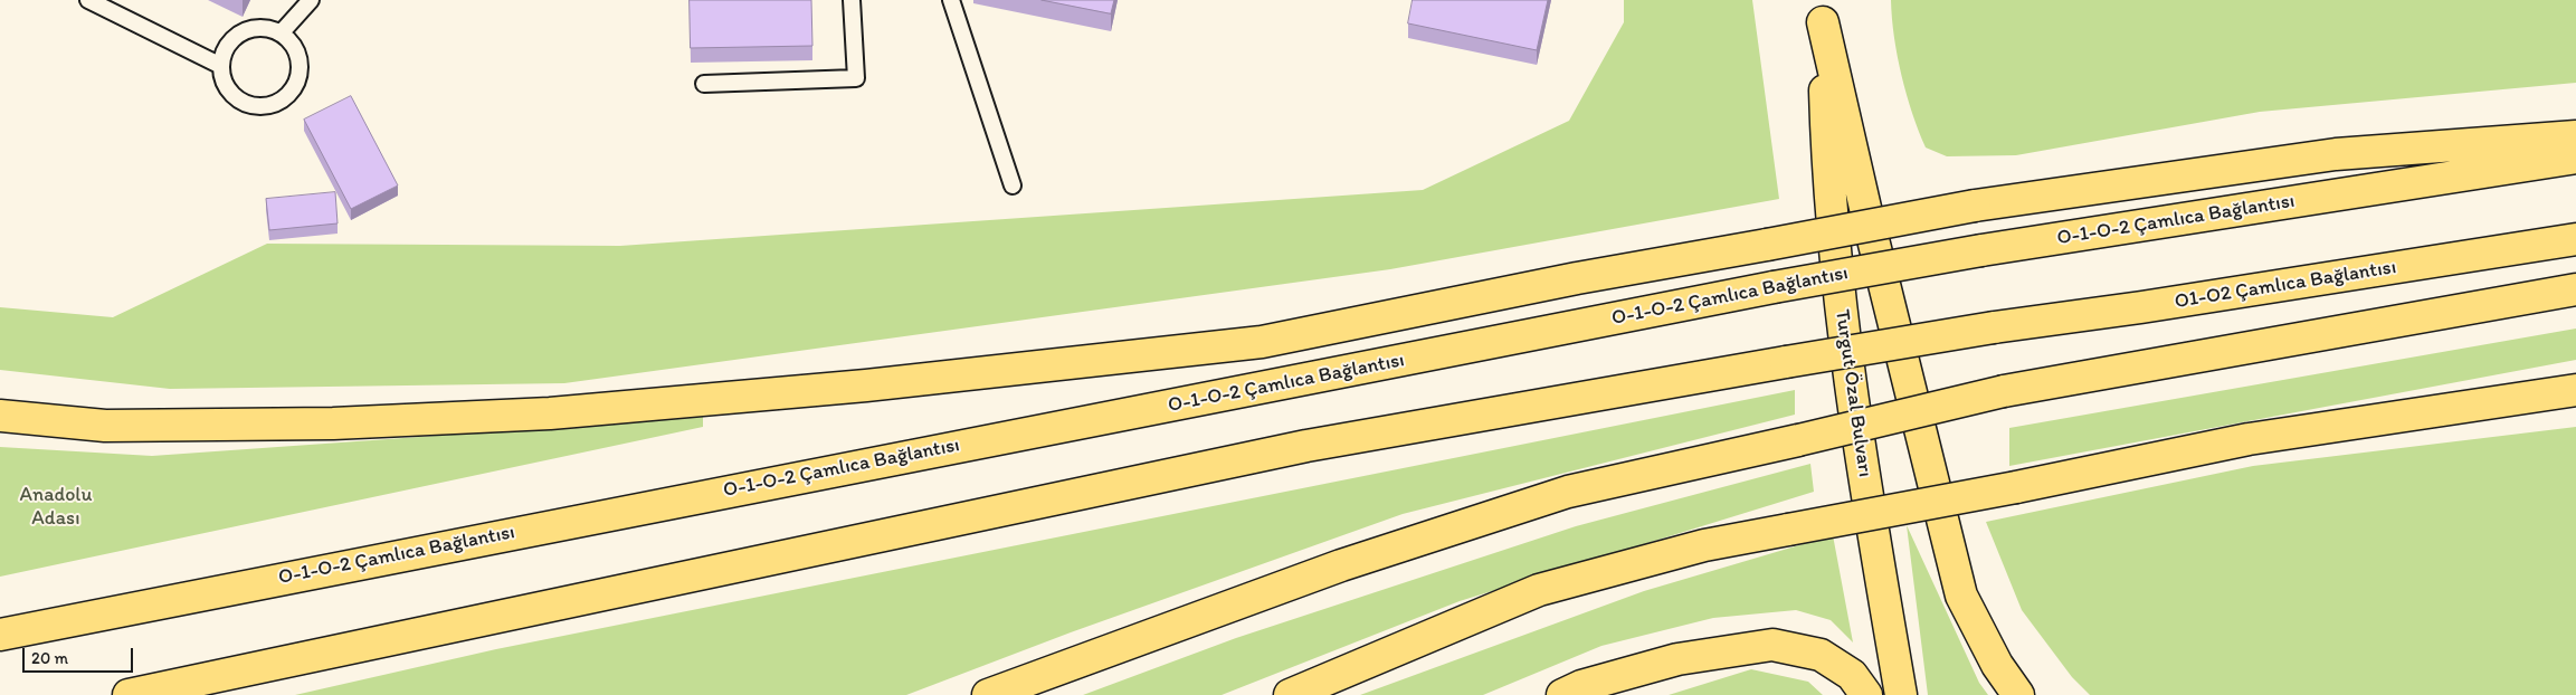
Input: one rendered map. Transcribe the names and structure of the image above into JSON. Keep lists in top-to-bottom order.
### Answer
{
  "streets": {
    "main road": ["O-1-O-2 Çamlıca Bağlantısı", "O1-O2 Çamlıca Bağlantısı", "Turgut Özal Bulvarı"]
  },
  "parks": ["Anadolu Adası"],
  "scale_bar": "20 m"
}
